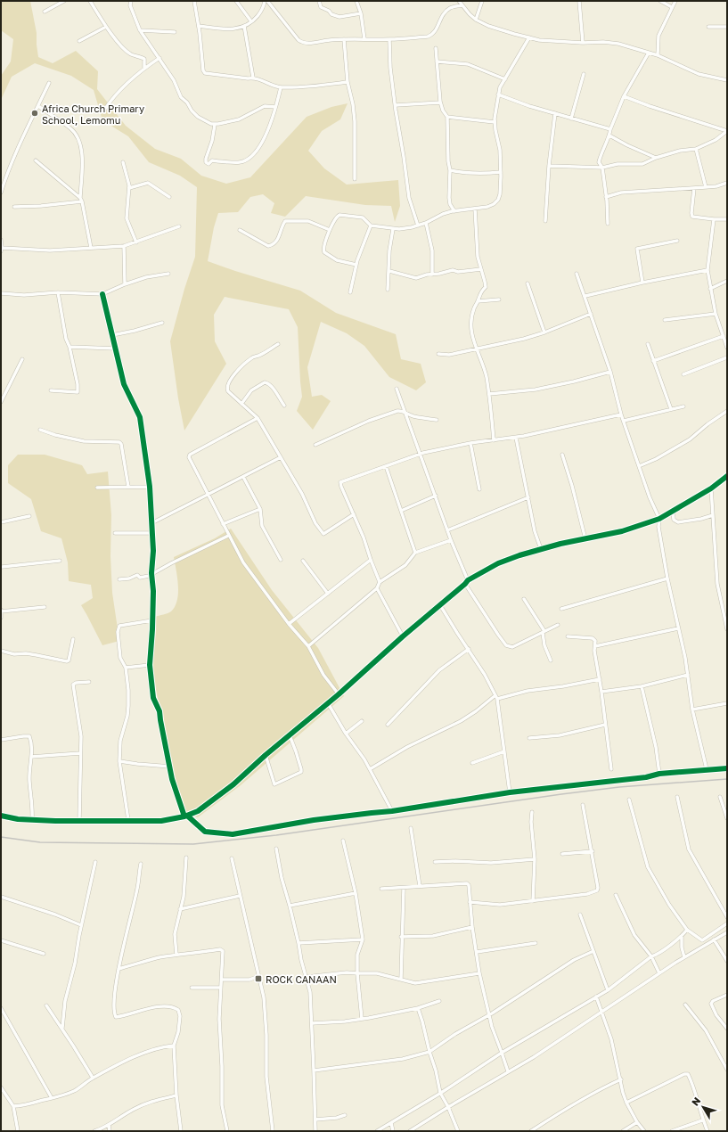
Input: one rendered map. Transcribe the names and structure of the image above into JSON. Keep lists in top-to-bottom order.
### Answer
{
  "places": {
    "other": ["Africa Church Primary School, Lemomu"],
    "transit": ["ROCK CANAAN"]
  },
  "north": "top left"
}
